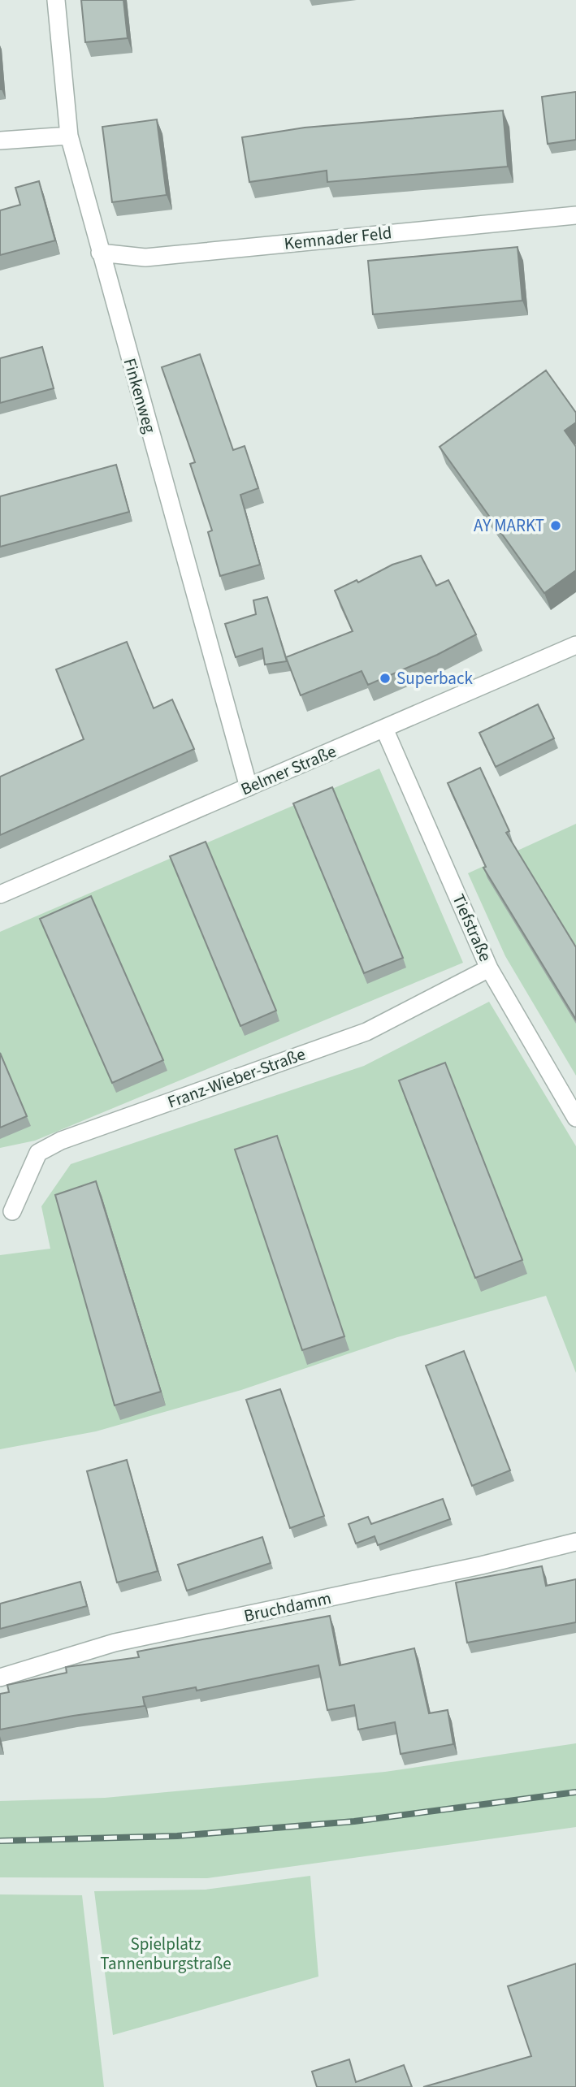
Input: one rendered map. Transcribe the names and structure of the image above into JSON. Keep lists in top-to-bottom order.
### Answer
{
  "streets": {
    "street": [
      "Kemnader Feld",
      "Finkenweg",
      "Belmer Straße",
      "Tiefstraße",
      "Franz-Wieber-Straße",
      "Bruchdamm"
    ]
  },
  "crossings": [
    ["Kemnader Feld", "Finkenweg"],
    ["Finkenweg", "Belmer Straße"],
    ["Belmer Straße", "Tiefstraße"],
    ["Tiefstraße", "Franz-Wieber-Straße"]
  ],
  "parks": ["Spielplatz Tannenburgstraße"],
  "places": ["AY MARKT", "Superback"]
}
